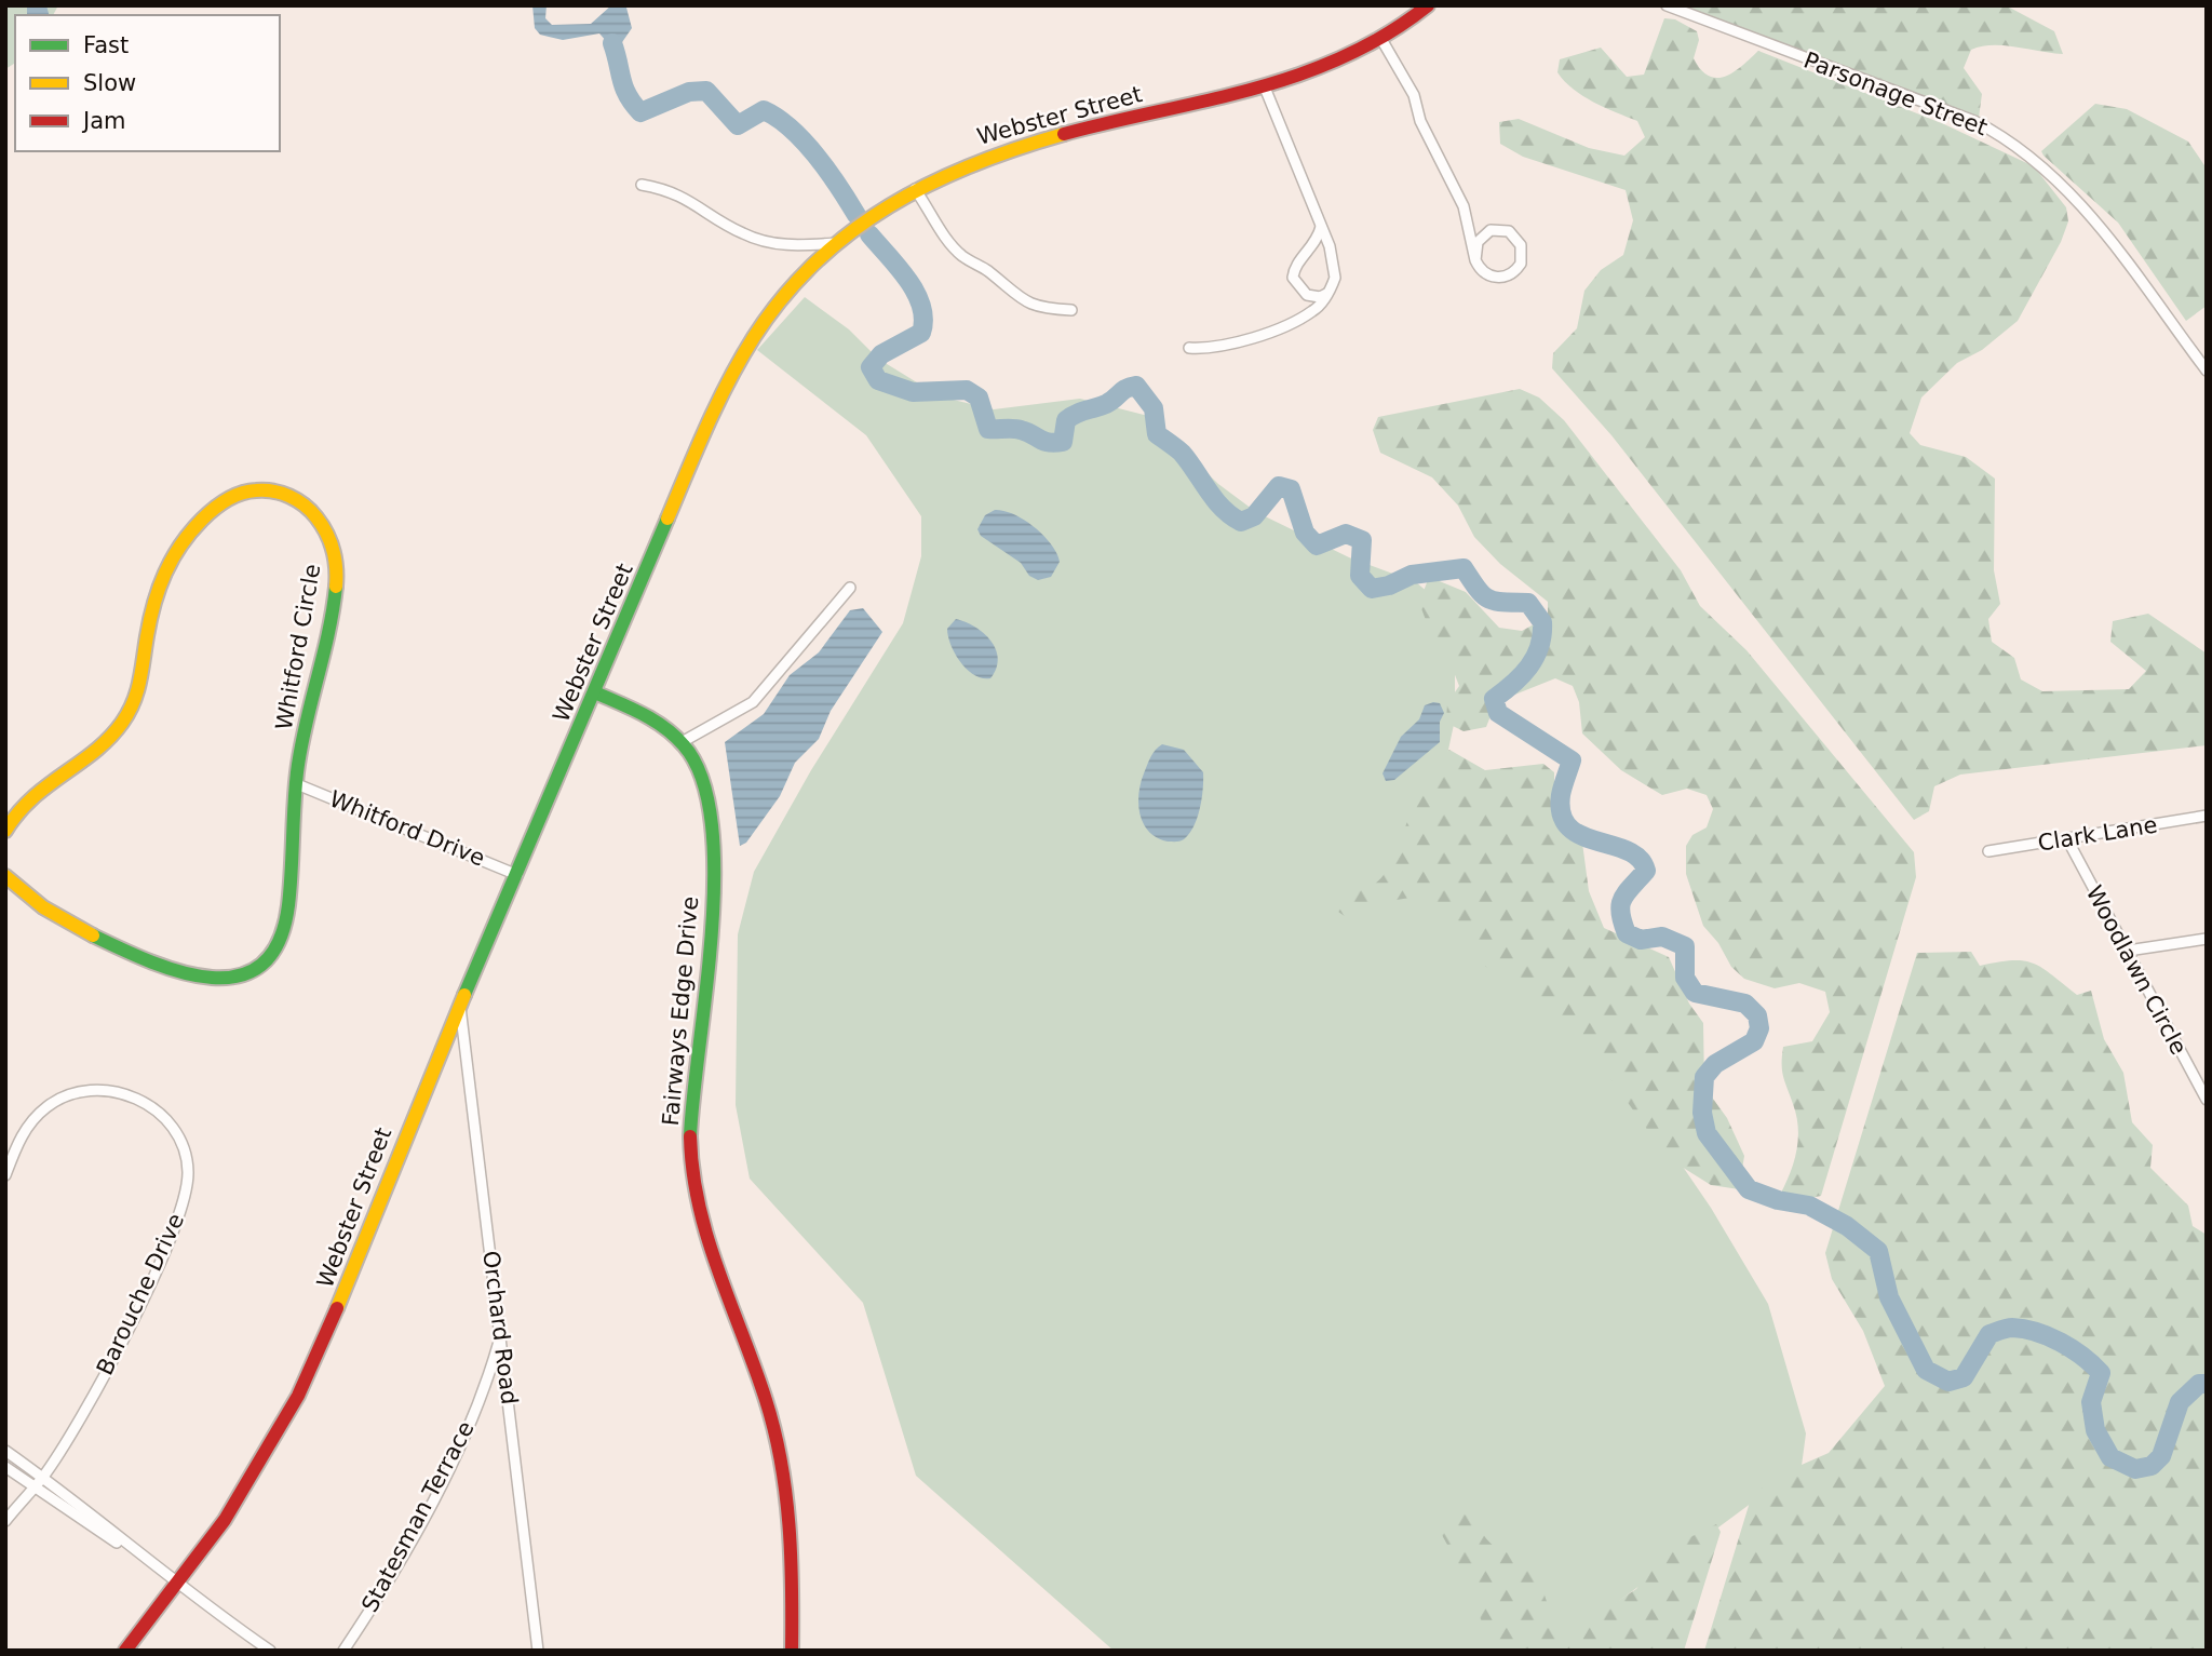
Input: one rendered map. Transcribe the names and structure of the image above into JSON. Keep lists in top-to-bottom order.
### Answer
{
  "streets": {
    "street": [
      "Parsonage Street",
      "Webster Street",
      "Whitford Circle",
      "Whitford Drive",
      "Clark Lane",
      "Woodlawn Circle",
      "Fairways Edge Drive",
      "Barouche Drive",
      "Orchard Road",
      "Statesman Terrace"
    ]
  },
  "crossings": [
    ["Webster Street", "Whitford Drive"],
    ["Webster Street", "Fairways Edge Drive"],
    ["Webster Street", "Orchard Road"],
    ["Whitford Circle", "Whitford Drive"],
    ["Clark Lane", "Woodlawn Circle"],
    ["Orchard Road", "Statesman Terrace"]
  ],
  "legend": ["Fast", "Slow", "Jam"]
}
